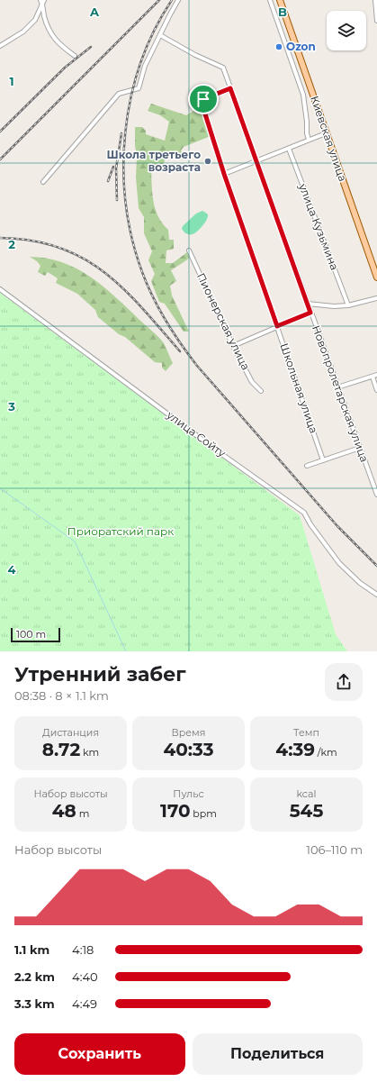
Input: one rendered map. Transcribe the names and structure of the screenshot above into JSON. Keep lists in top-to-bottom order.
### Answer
{
  "streets": {
    "main road": ["Киевская улица"],
    "street": [
      "улица Кузьмина",
      "Пионерская улица",
      "Школьная улица",
      "Новопролетарская улица",
      "улица Сойту"
    ]
  },
  "crossings": [
    ["Школьная улица", "Новопролетарская улица"]
  ],
  "parks": ["Приоратский парк"],
  "places": ["Ozon", "Школа третьего возраста"],
  "scale_bar": "100 m",
  "page": {
    "scale": "100 m",
    "heading": ["Утренний забег", "08:38 · 8 × 1.1 km"],
    "stats": [
      ["Дистанция", "8.72 km"],
      ["Время", "40:33"],
      ["Темп", "4:39 /km"],
      ["Набор высоты", "48 m"],
      ["Пульс", "170 bpm"],
      ["kcal", "545"]
    ],
    "chart": ["Набор высоты", "106–110 m"],
    "list": [
      {
        "name": "1.1 km",
        "note": "4:18"
      },
      {
        "name": "2.2 km",
        "note": "4:40"
      },
      {
        "name": "3.3 km",
        "note": "4:49"
      }
    ],
    "buttons": ["Сохранить", "Поделиться"]
  },
  "grid": {
    "columns": ["A", "B"],
    "rows": [
      "1",
      "2",
      "3",
      "4"
    ]
  }
}
